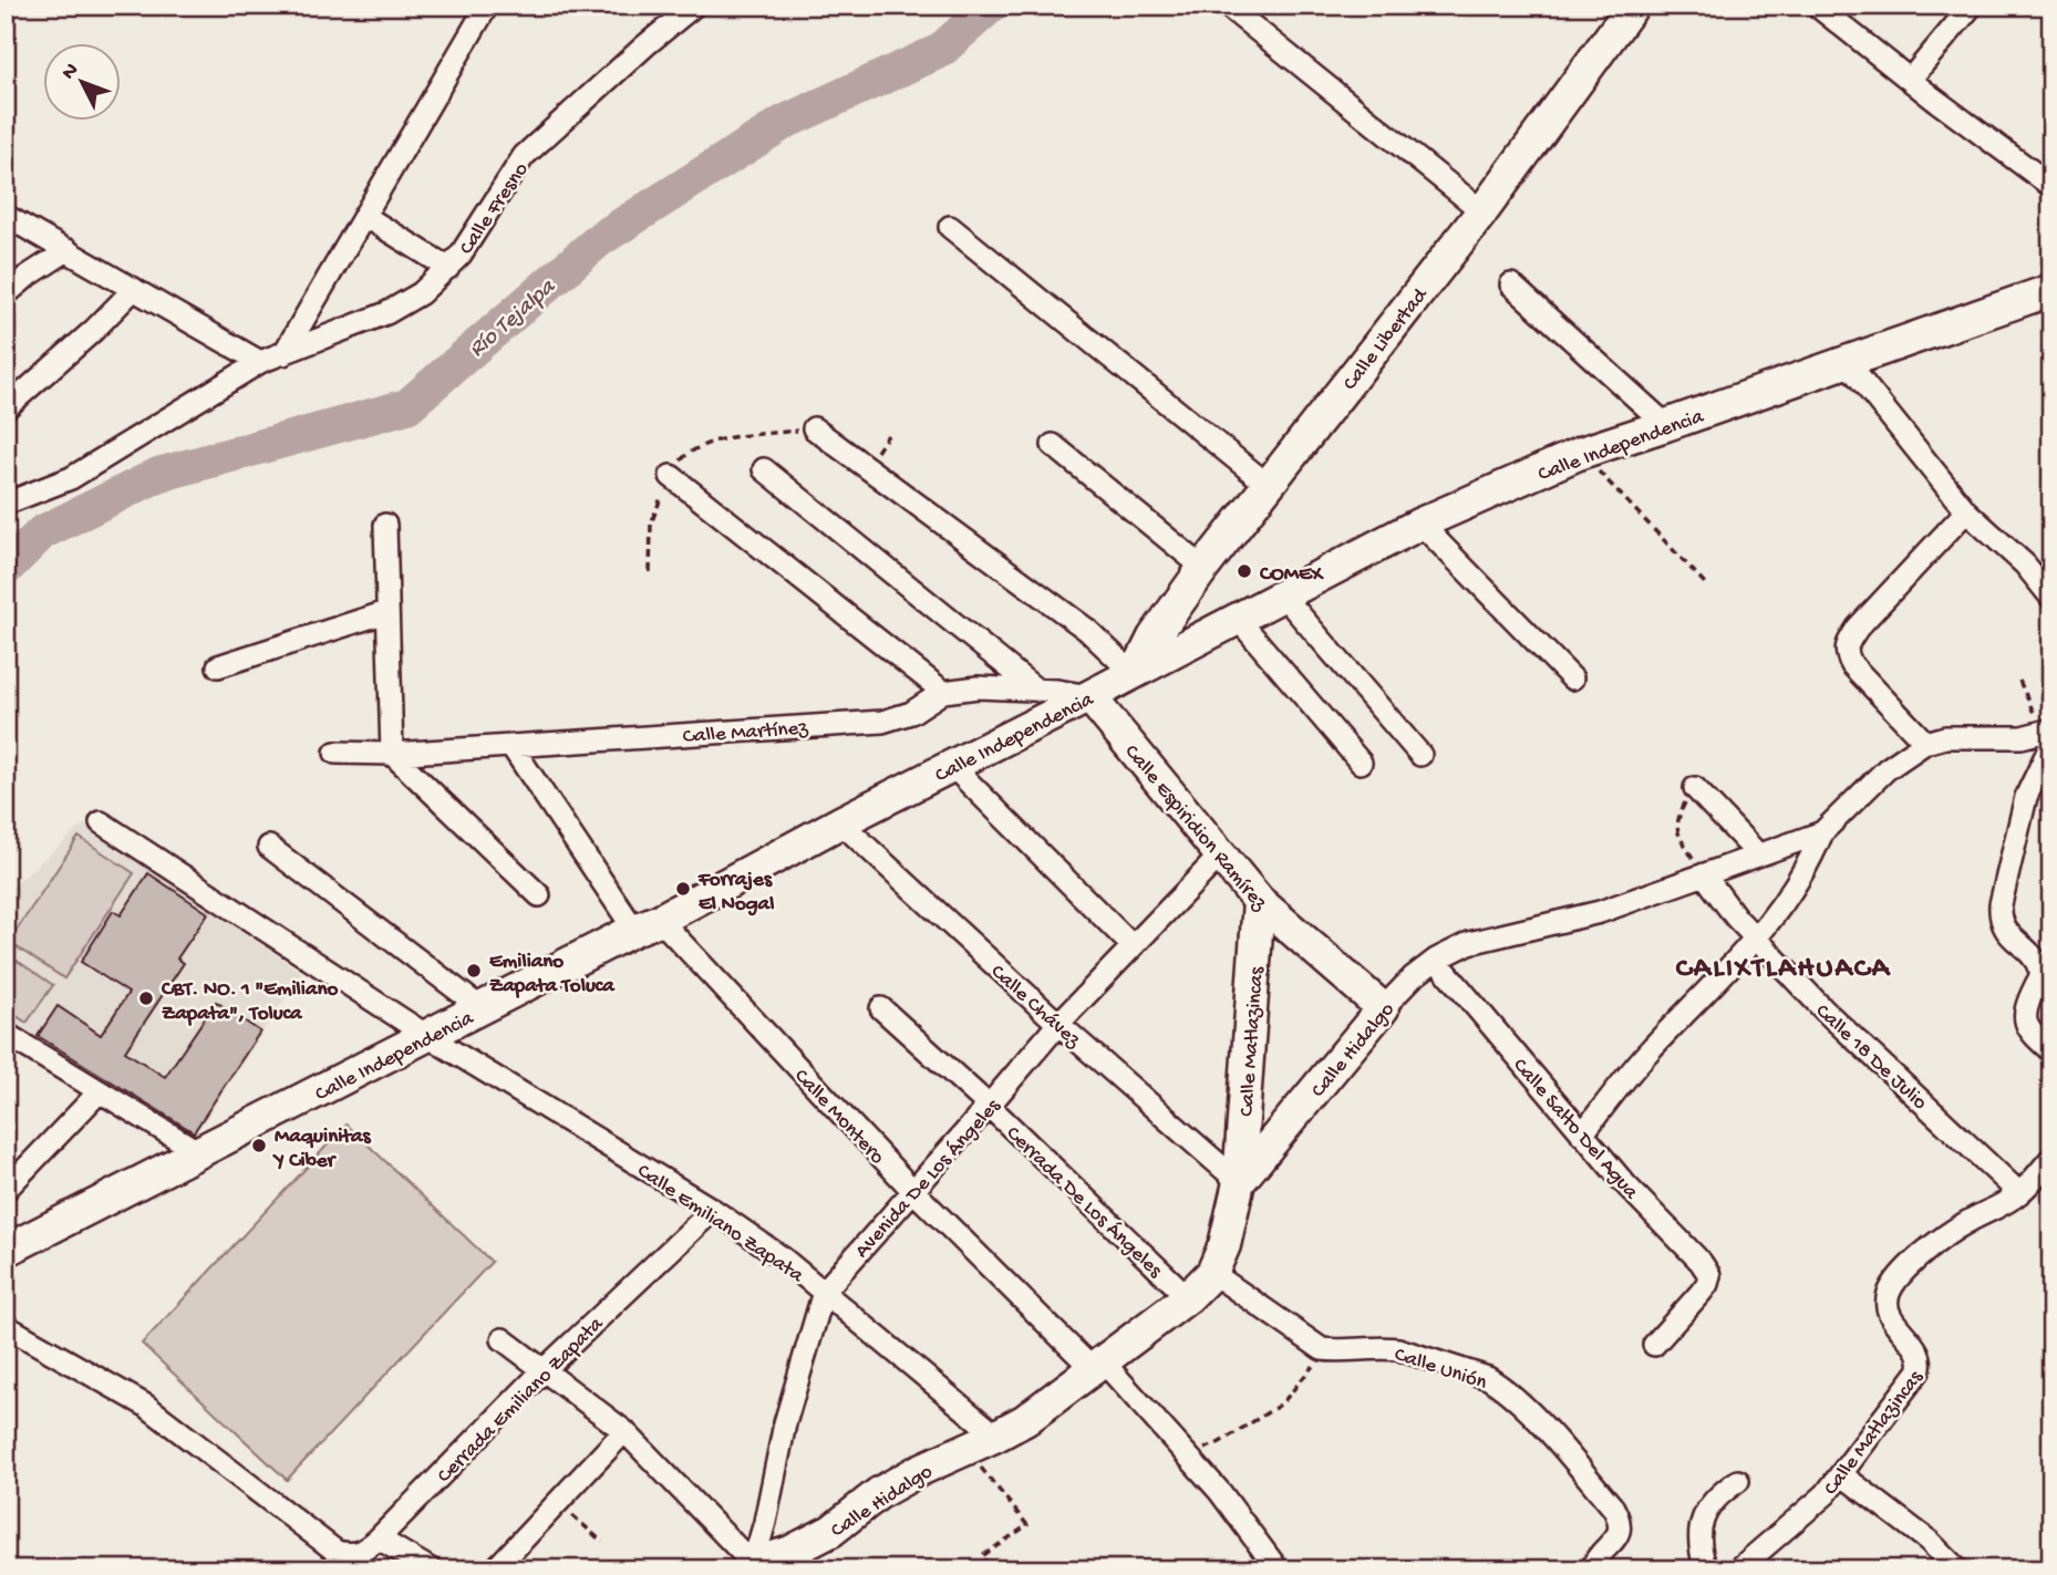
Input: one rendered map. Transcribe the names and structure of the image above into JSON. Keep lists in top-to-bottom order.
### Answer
{
  "streets": {
    "main road": [
      "Calle Libertad",
      "Calle Independencia",
      "Calle Espiridion Ramírez",
      "Calle Matlazincas",
      "Calle Hidalgo"
    ],
    "street": [
      "Calle Fresno",
      "Calle Martínez",
      "Calle Chávez",
      "Calle 18 De Julio",
      "Calle Montero",
      "Calle Salto Del Agua",
      "Avenida De Los Ángeles",
      "Cerrada De Los Ángeles",
      "Calle Emiliano Zapata",
      "Calle Unión",
      "Cerrada Emiliano Zapata"
    ]
  },
  "crossings": [
    ["Calle Libertad", "Calle Independencia"],
    ["Calle Independencia", "Calle Martínez"],
    ["Calle Independencia", "Calle Espiridion Ramírez"],
    ["Calle Independencia", "Calle Chávez"],
    ["Calle Independencia", "Calle Montero"],
    ["Calle Independencia", "Calle Emiliano Zapata"],
    ["Calle Martínez", "Calle Espiridion Ramírez"],
    ["Calle Martínez", "Calle Montero"],
    ["Calle Espiridion Ramírez", "Calle Matlazincas"],
    ["Calle Espiridion Ramírez", "Calle Hidalgo"],
    ["Calle Espiridion Ramírez", "Avenida De Los Ángeles"],
    ["Calle Chávez", "Calle Matlazincas"],
    ["Calle Chávez", "Calle Hidalgo"],
    ["Calle Chávez", "Avenida De Los Ángeles"],
    ["Calle Matlazincas", "Calle Hidalgo"],
    ["Calle Matlazincas", "Calle 18 De Julio"],
    ["Calle Hidalgo", "Calle 18 De Julio"],
    ["Calle Hidalgo", "Calle Montero"],
    ["Calle Hidalgo", "Calle Salto Del Agua"],
    ["Calle Hidalgo", "Avenida De Los Ángeles"],
    ["Calle Hidalgo", "Cerrada De Los Ángeles"],
    ["Calle Hidalgo", "Calle Emiliano Zapata"],
    ["Calle Montero", "Avenida De Los Ángeles"],
    ["Avenida De Los Ángeles", "Cerrada De Los Ángeles"],
    ["Avenida De Los Ángeles", "Calle Emiliano Zapata"],
    ["Calle Emiliano Zapata", "Cerrada Emiliano Zapata"]
  ],
  "districts": ["CALIXTLAHUACA"],
  "water": ["Río Tejalpa"],
  "places": [
    "COMEX",
    "Forrajes El Nogal",
    "Emiliano Zapata Toluca",
    "CBT. NO. 1 \"Emiliano Zapata\", Toluca",
    "Maquinitas Y Ciber"
  ],
  "north": "top left"
}
